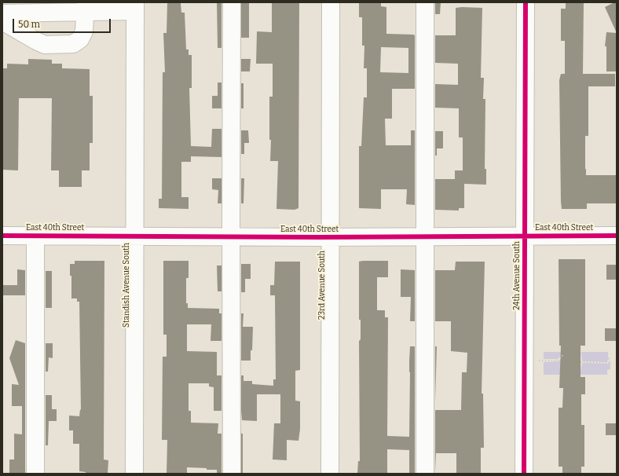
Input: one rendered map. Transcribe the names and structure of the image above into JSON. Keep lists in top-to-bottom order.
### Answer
{
  "streets": {
    "street": [
      "East 40th Street",
      "24th Avenue South",
      "Standish Avenue South",
      "23rd Avenue South"
    ]
  },
  "crossings": [
    ["East 40th Street", "24th Avenue South"],
    ["East 40th Street", "Standish Avenue South"],
    ["East 40th Street", "23rd Avenue South"]
  ],
  "scale_bar": "50 m"
}
